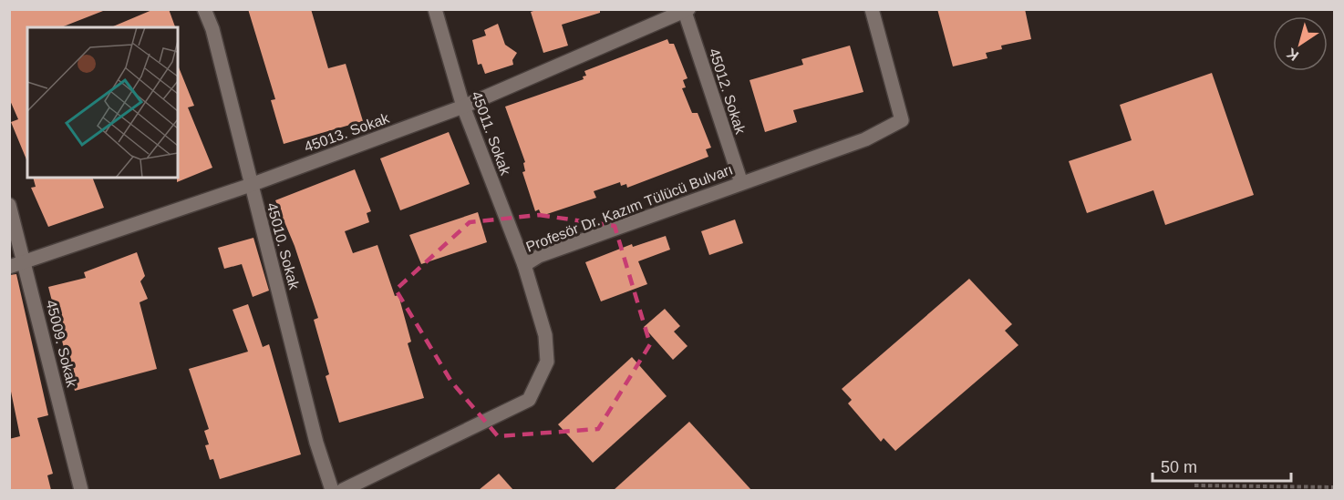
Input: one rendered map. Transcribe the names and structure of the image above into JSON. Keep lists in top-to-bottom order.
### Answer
{
  "streets": {
    "street": [
      "45012. Sokak",
      "45013. Sokak",
      "45011. Sokak",
      "Profesör Dr. Kazım Tülücü Bulvarı",
      "45010. Sokak",
      "45009. Sokak"
    ]
  },
  "crossings": [
    ["45012. Sokak", "45013. Sokak"],
    ["45012. Sokak", "Profesör Dr. Kazım Tülücü Bulvarı"],
    ["45013. Sokak", "45011. Sokak"],
    ["45013. Sokak", "45010. Sokak"],
    ["45013. Sokak", "45009. Sokak"],
    ["45011. Sokak", "Profesör Dr. Kazım Tülücü Bulvarı"]
  ],
  "scale_bar": "50 m",
  "north": "bottom left"
}
